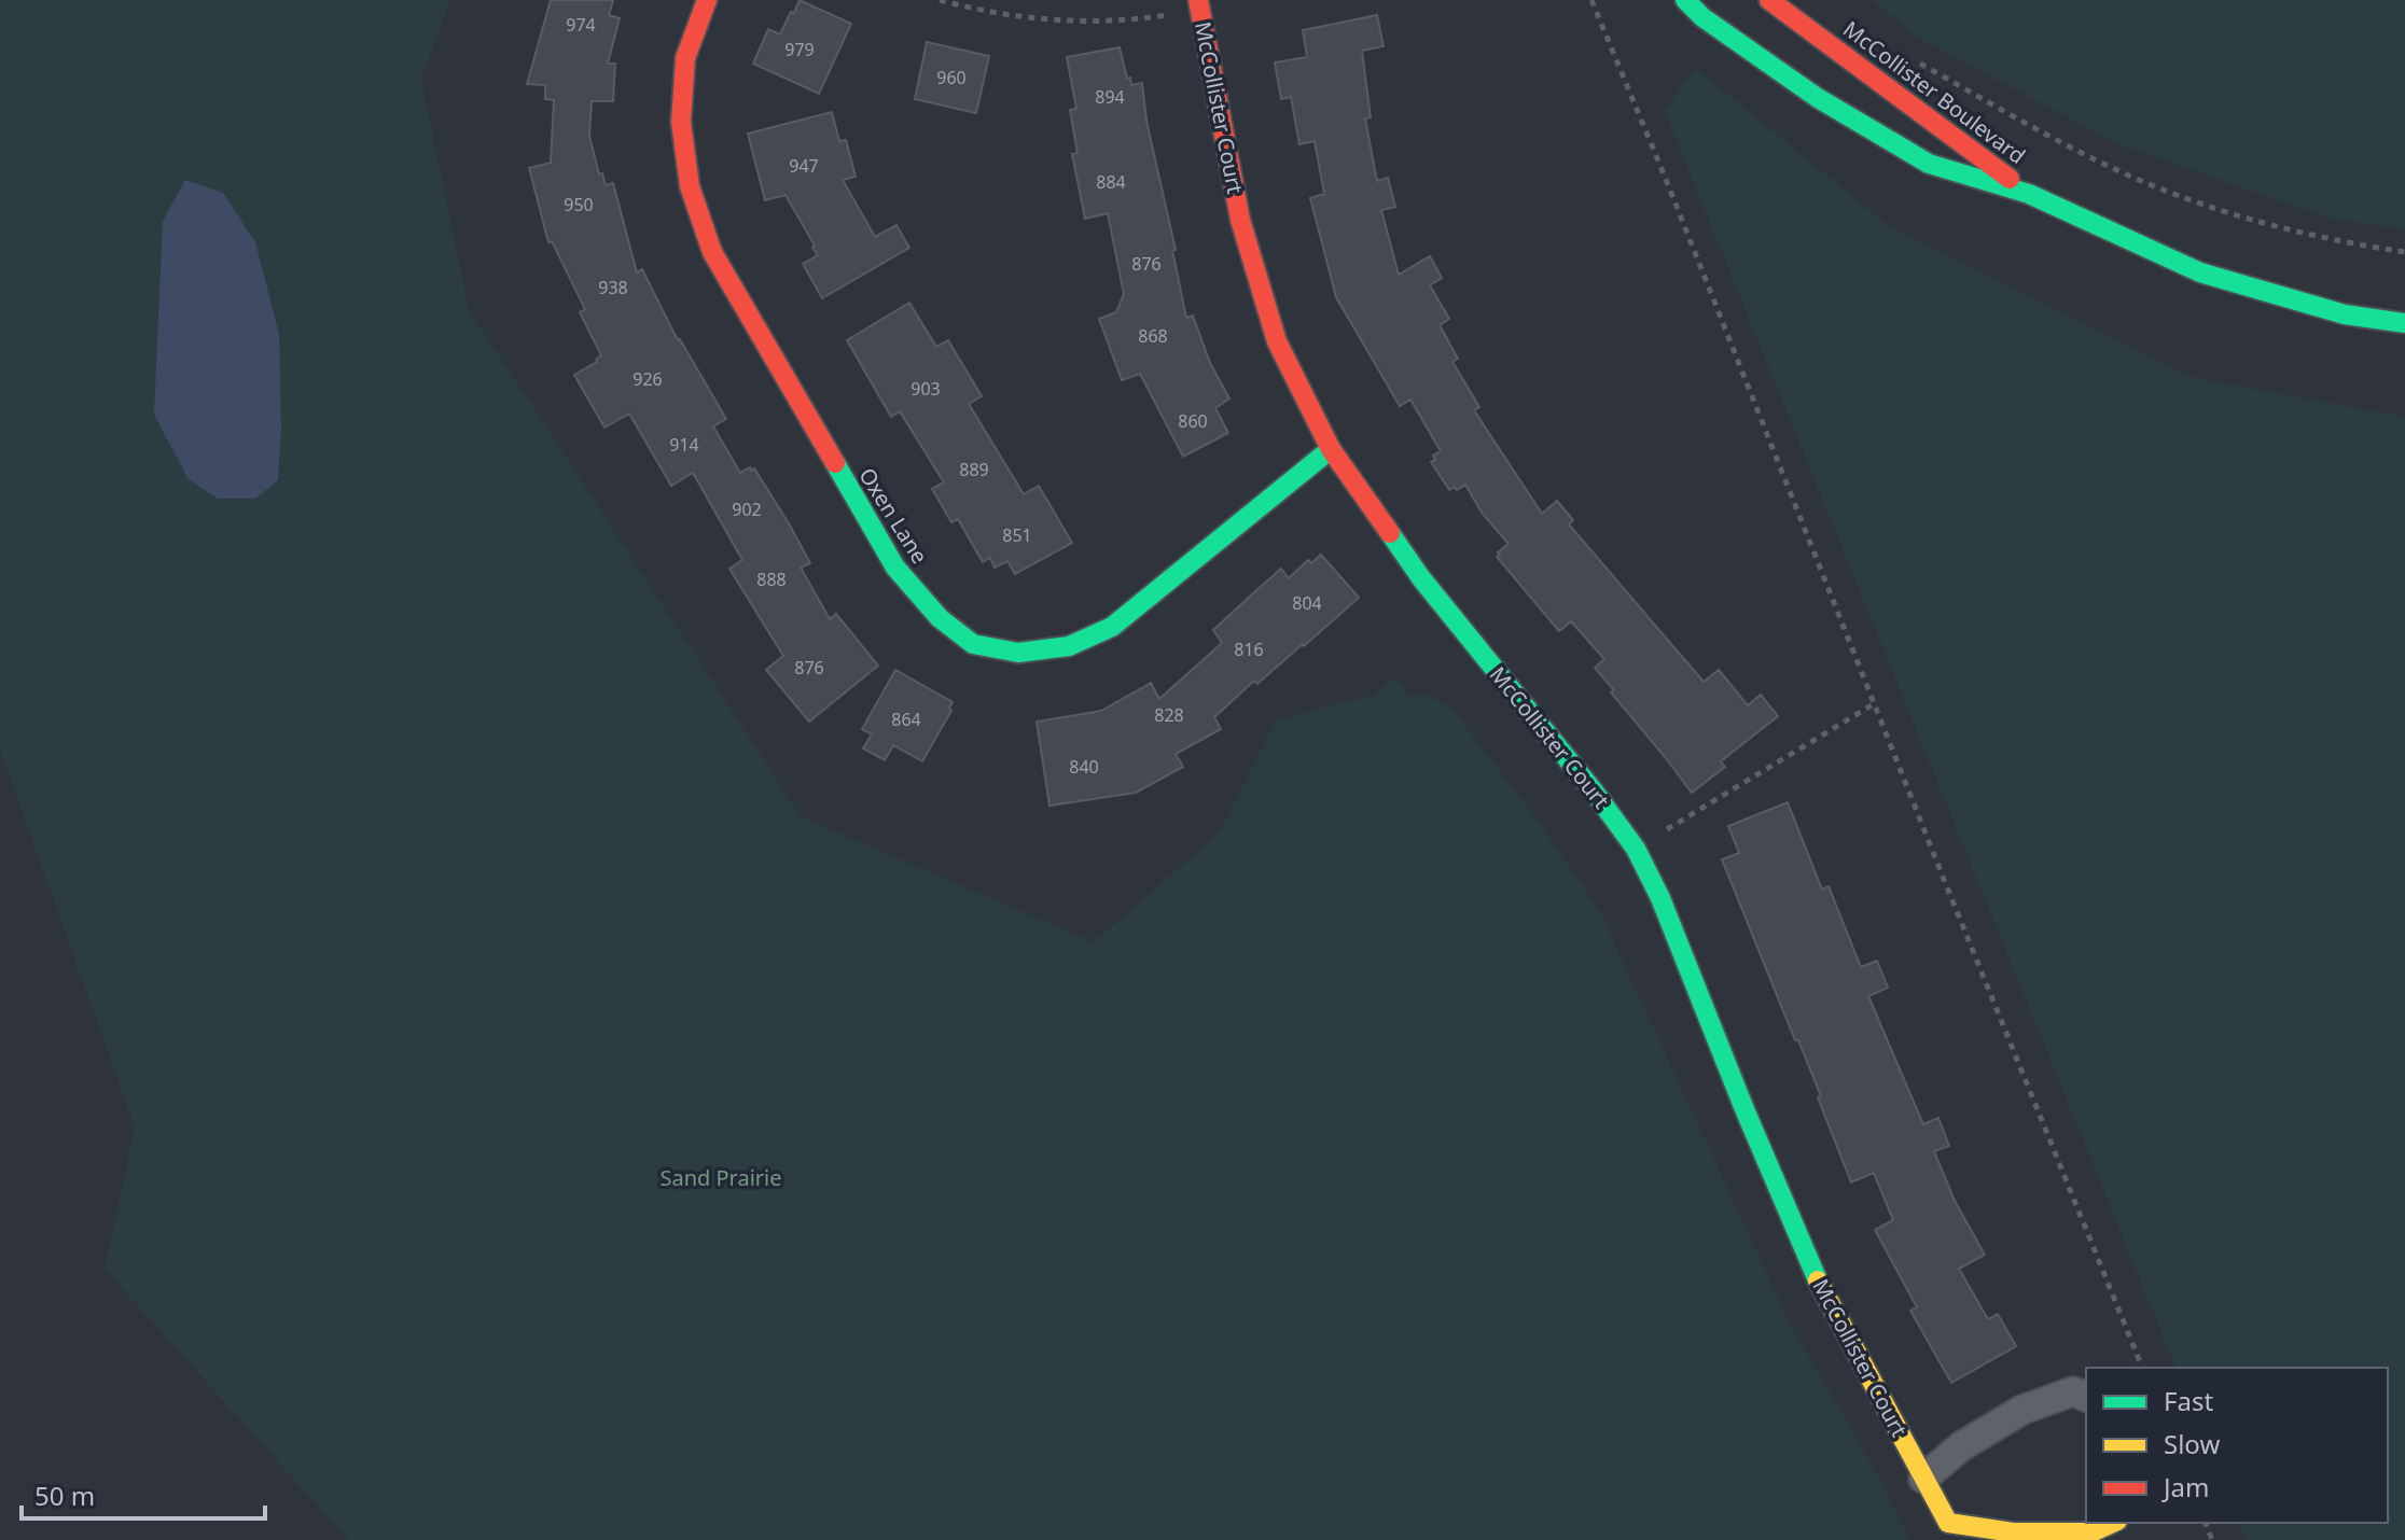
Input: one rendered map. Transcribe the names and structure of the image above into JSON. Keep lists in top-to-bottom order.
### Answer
{
  "streets": {
    "street": ["McCollister Boulevard", "McCollister Court", "Oxen Lane"]
  },
  "crossings": [
    ["McCollister Court", "Oxen Lane"]
  ],
  "parks": ["Sand Prairie"],
  "house_numbers": [
    "974",
    "979",
    "960",
    "894",
    "947",
    "884",
    "950",
    "876",
    "938",
    "868",
    "926",
    "903",
    "860",
    "914",
    "889",
    "902",
    "851",
    "888",
    "804",
    "816",
    "876",
    "828",
    "864",
    "840"
  ],
  "legend": ["Fast", "Slow", "Jam"],
  "scale_bar": "50 m"
}
